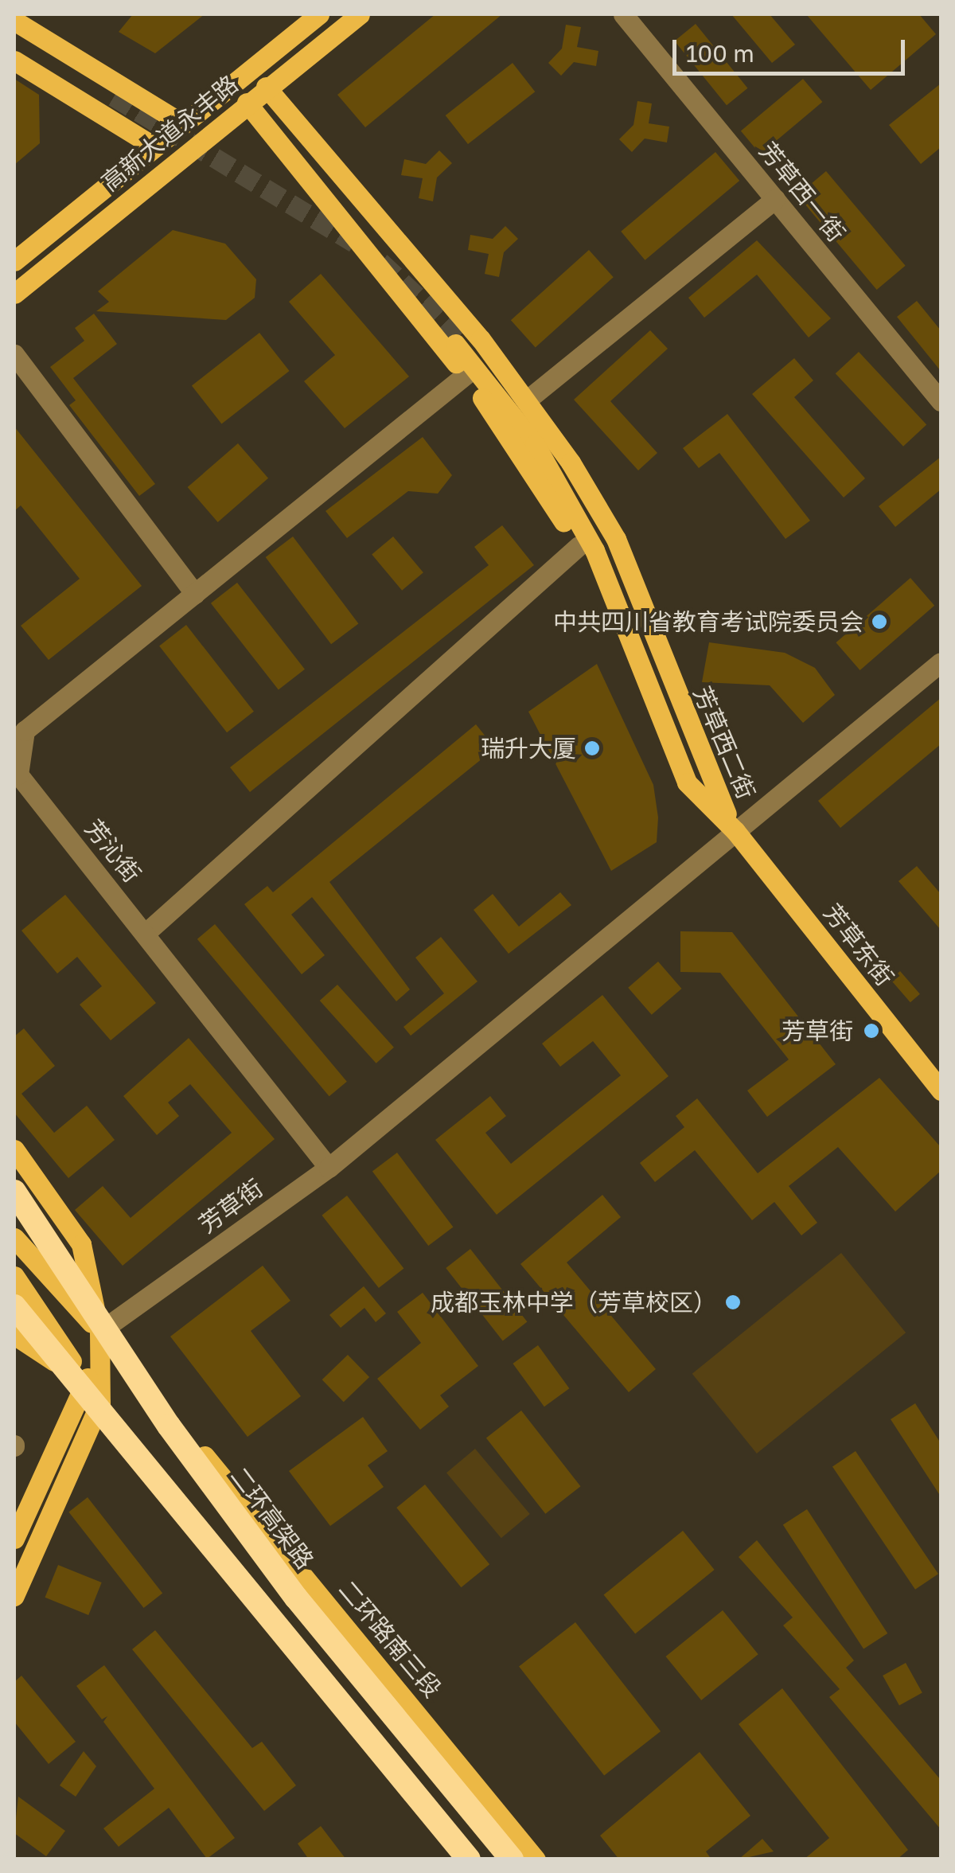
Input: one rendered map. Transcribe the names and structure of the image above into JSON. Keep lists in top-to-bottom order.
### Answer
{
  "streets": {
    "highway": ["二环高架路"],
    "main road": [
      "高新大道永丰路",
      "芳草西二街",
      "芳草东街",
      "二环路南三段"
    ],
    "street": ["芳草西一街", "芳沁街", "芳草街"]
  },
  "crossings": [
    ["芳草西二街", "芳草东街"],
    ["芳草西二街", "芳草街"],
    ["芳沁街", "芳草街"],
    ["芳草东街", "芳草街"],
    ["芳草街", "二环路南三段"]
  ],
  "places": [
    "中共四川省教育考试院委员会",
    "瑞升大厦",
    "芳草街",
    "成都玉林中学（芳草校区）"
  ],
  "scale_bar": "100 m"
}
